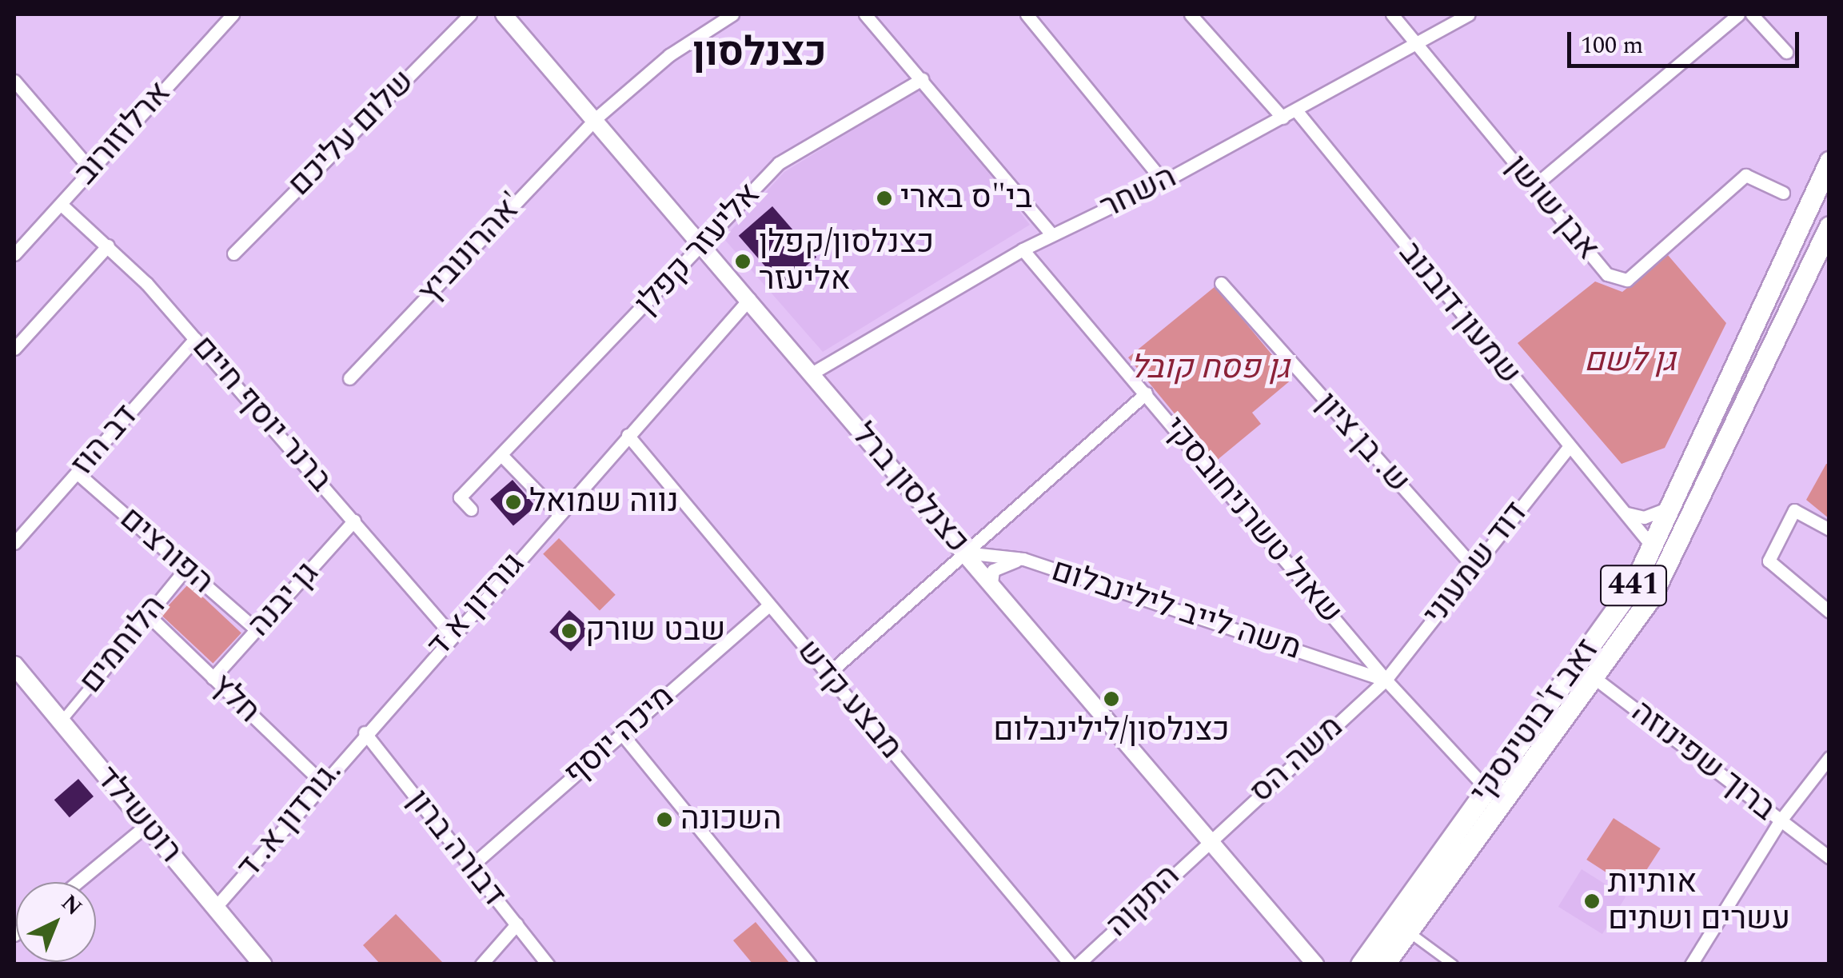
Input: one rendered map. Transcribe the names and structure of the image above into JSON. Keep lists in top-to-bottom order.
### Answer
{
  "streets": {
    "main road": ["441", "זאב ז'בוטינסקי", "רוטשילד"],
    "street": [
      "ארלוזורוב",
      "שלום עליכם",
      "השחר",
      "אבן שושן",
      "אהרונוביץ'",
      "אליעזר קפלן",
      "שמעון דובנוב",
      "ברנר יוסף חיים",
      "דב הוז",
      "ש. בן ציון",
      "כצנלסון ברל",
      "שאול טשרניחובסקי",
      "הפורצים",
      "דוד שמעוני",
      "גן יבנה",
      "גורדון א ד",
      "משה לייב לילינבלום",
      "הלוחמים",
      "חלץ",
      "מבצע קדש",
      "מיכה יוסף",
      "משה הס",
      "ברוך שפינוזה",
      "גורדון א. ד.",
      "דבורה ברון",
      "התקוה"
    ]
  },
  "crossings": [
    ["ארלוזורוב", "ברנר יוסף חיים"],
    ["השחר", "אבן שושן"],
    ["השחר", "שמעון דובנוב"],
    ["השחר", "כצנלסון ברל"],
    ["השחר", "שאול טשרניחובסקי"],
    ["אהרונוביץ'", "כצנלסון ברל"],
    ["אליעזר קפלן", "כצנלסון ברל"],
    ["שמעון דובנוב", "דוד שמעוני"],
    ["שמעון דובנוב", "זאב ז'בוטינסקי"],
    ["ברנר יוסף חיים", "דב הוז"],
    ["ברנר יוסף חיים", "גן יבנה"],
    ["ברנר יוסף חיים", "גורדון א ד"],
    ["דב הוז", "הפורצים"],
    ["ש. בן ציון", "דוד שמעוני"],
    ["כצנלסון ברל", "גורדון א ד"],
    ["כצנלסון ברל", "משה לייב לילינבלום"],
    ["כצנלסון ברל", "משה הס"],
    ["כצנלסון ברל", "התקוה"],
    ["שאול טשרניחובסקי", "דוד שמעוני"],
    ["שאול טשרניחובסקי", "משה לייב לילינבלום"],
    ["שאול טשרניחובסקי", "זאב ז'בוטינסקי"],
    ["שאול טשרניחובסקי", "משה הס"],
    ["הפורצים", "גן יבנה"],
    ["הפורצים", "הלוחמים"],
    ["דוד שמעוני", "משה לייב לילינבלום"],
    ["דוד שמעוני", "משה הס"],
    ["גן יבנה", "חלץ"],
    ["גורדון א ד", "מבצע קדש"],
    ["גורדון א ד", "גורדון א. ד."],
    ["גורדון א ד", "דבורה ברון"],
    ["משה לייב לילינבלום", "משה הס"],
    ["הלוחמים", "חלץ"],
    ["הלוחמים", "רוטשילד"],
    ["חלץ", "גורדון א. ד."],
    ["מבצע קדש", "מיכה יוסף"],
    ["זאב ז'בוטינסקי", "ברוך שפינוזה"],
    ["מיכה יוסף", "דבורה ברון"],
    ["משה הס", "התקוה"],
    ["רוטשילד", "גורדון א. ד."],
    ["גורדון א. ד.", "דבורה ברון"]
  ],
  "districts": ["כצנלסון"],
  "parks": ["גן לשם", "גן פסח קובל"],
  "places": [
    "בי\"ס בארי",
    "כצנלסון/קפלן אליעזר",
    "נווה שמואל",
    "שבט שורק",
    "כצנלסון/לילינבלום",
    "השכונה",
    "אותיות עשרים ושתים"
  ],
  "scale_bar": "100 m",
  "north": "top right"
}
